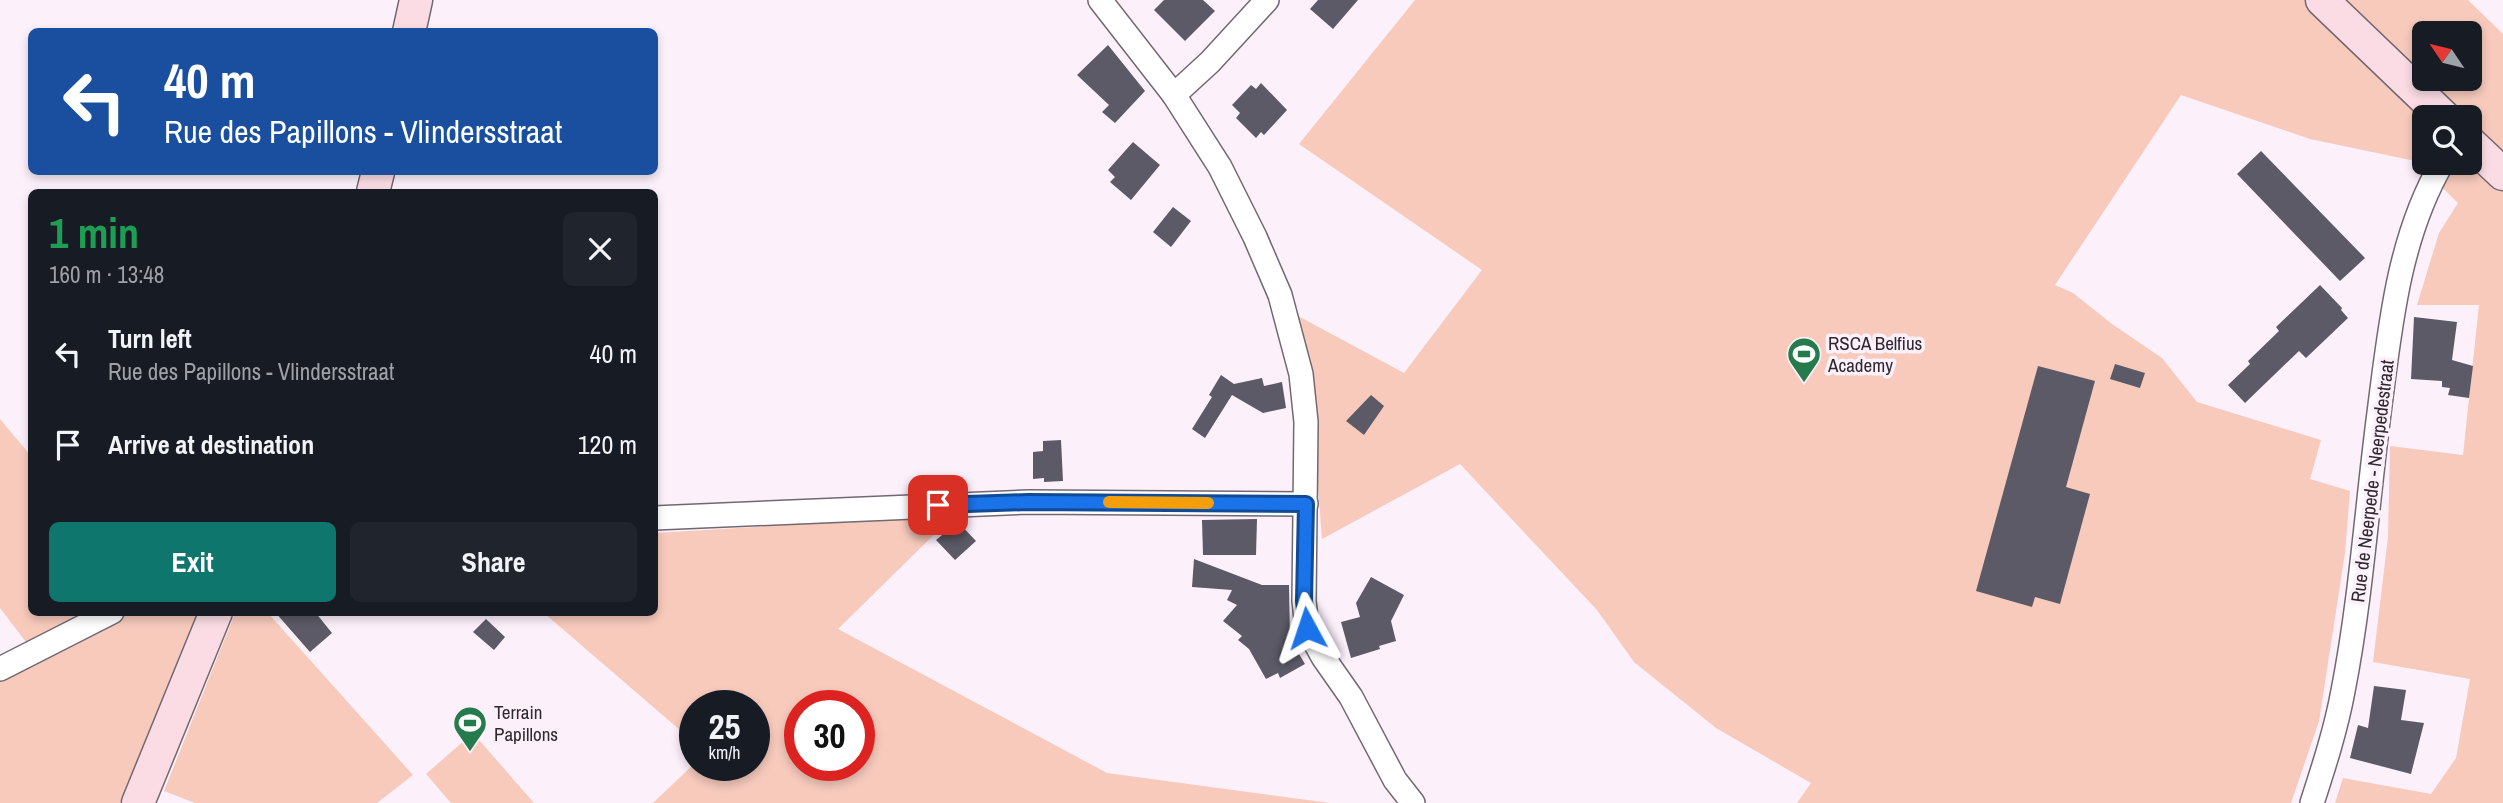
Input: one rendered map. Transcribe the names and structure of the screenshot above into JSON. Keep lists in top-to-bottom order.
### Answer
{
  "streets": {
    "street": ["Rue de Neerpede - Neerpedestraat"]
  },
  "places": {
    "sports": ["RSCA Belfius Academy", "Terrain Papillons"]
  },
  "north": "top left",
  "page": {
    "turn": ["40 m", "Rue des Papillons - Vlindersstraat"],
    "heading": ["1 min", "160 m · 13:48"],
    "list": [
      {
        "name": "Turn left",
        "note": "Rue des Papillons - Vlindersstraat",
        "value": "40 m"
      },
      {
        "name": "Arrive at destination",
        "value": "120 m"
      }
    ],
    "buttons": ["Exit", "Share"],
    "speed": "25 km/h",
    "limit": "30"
  }
}
